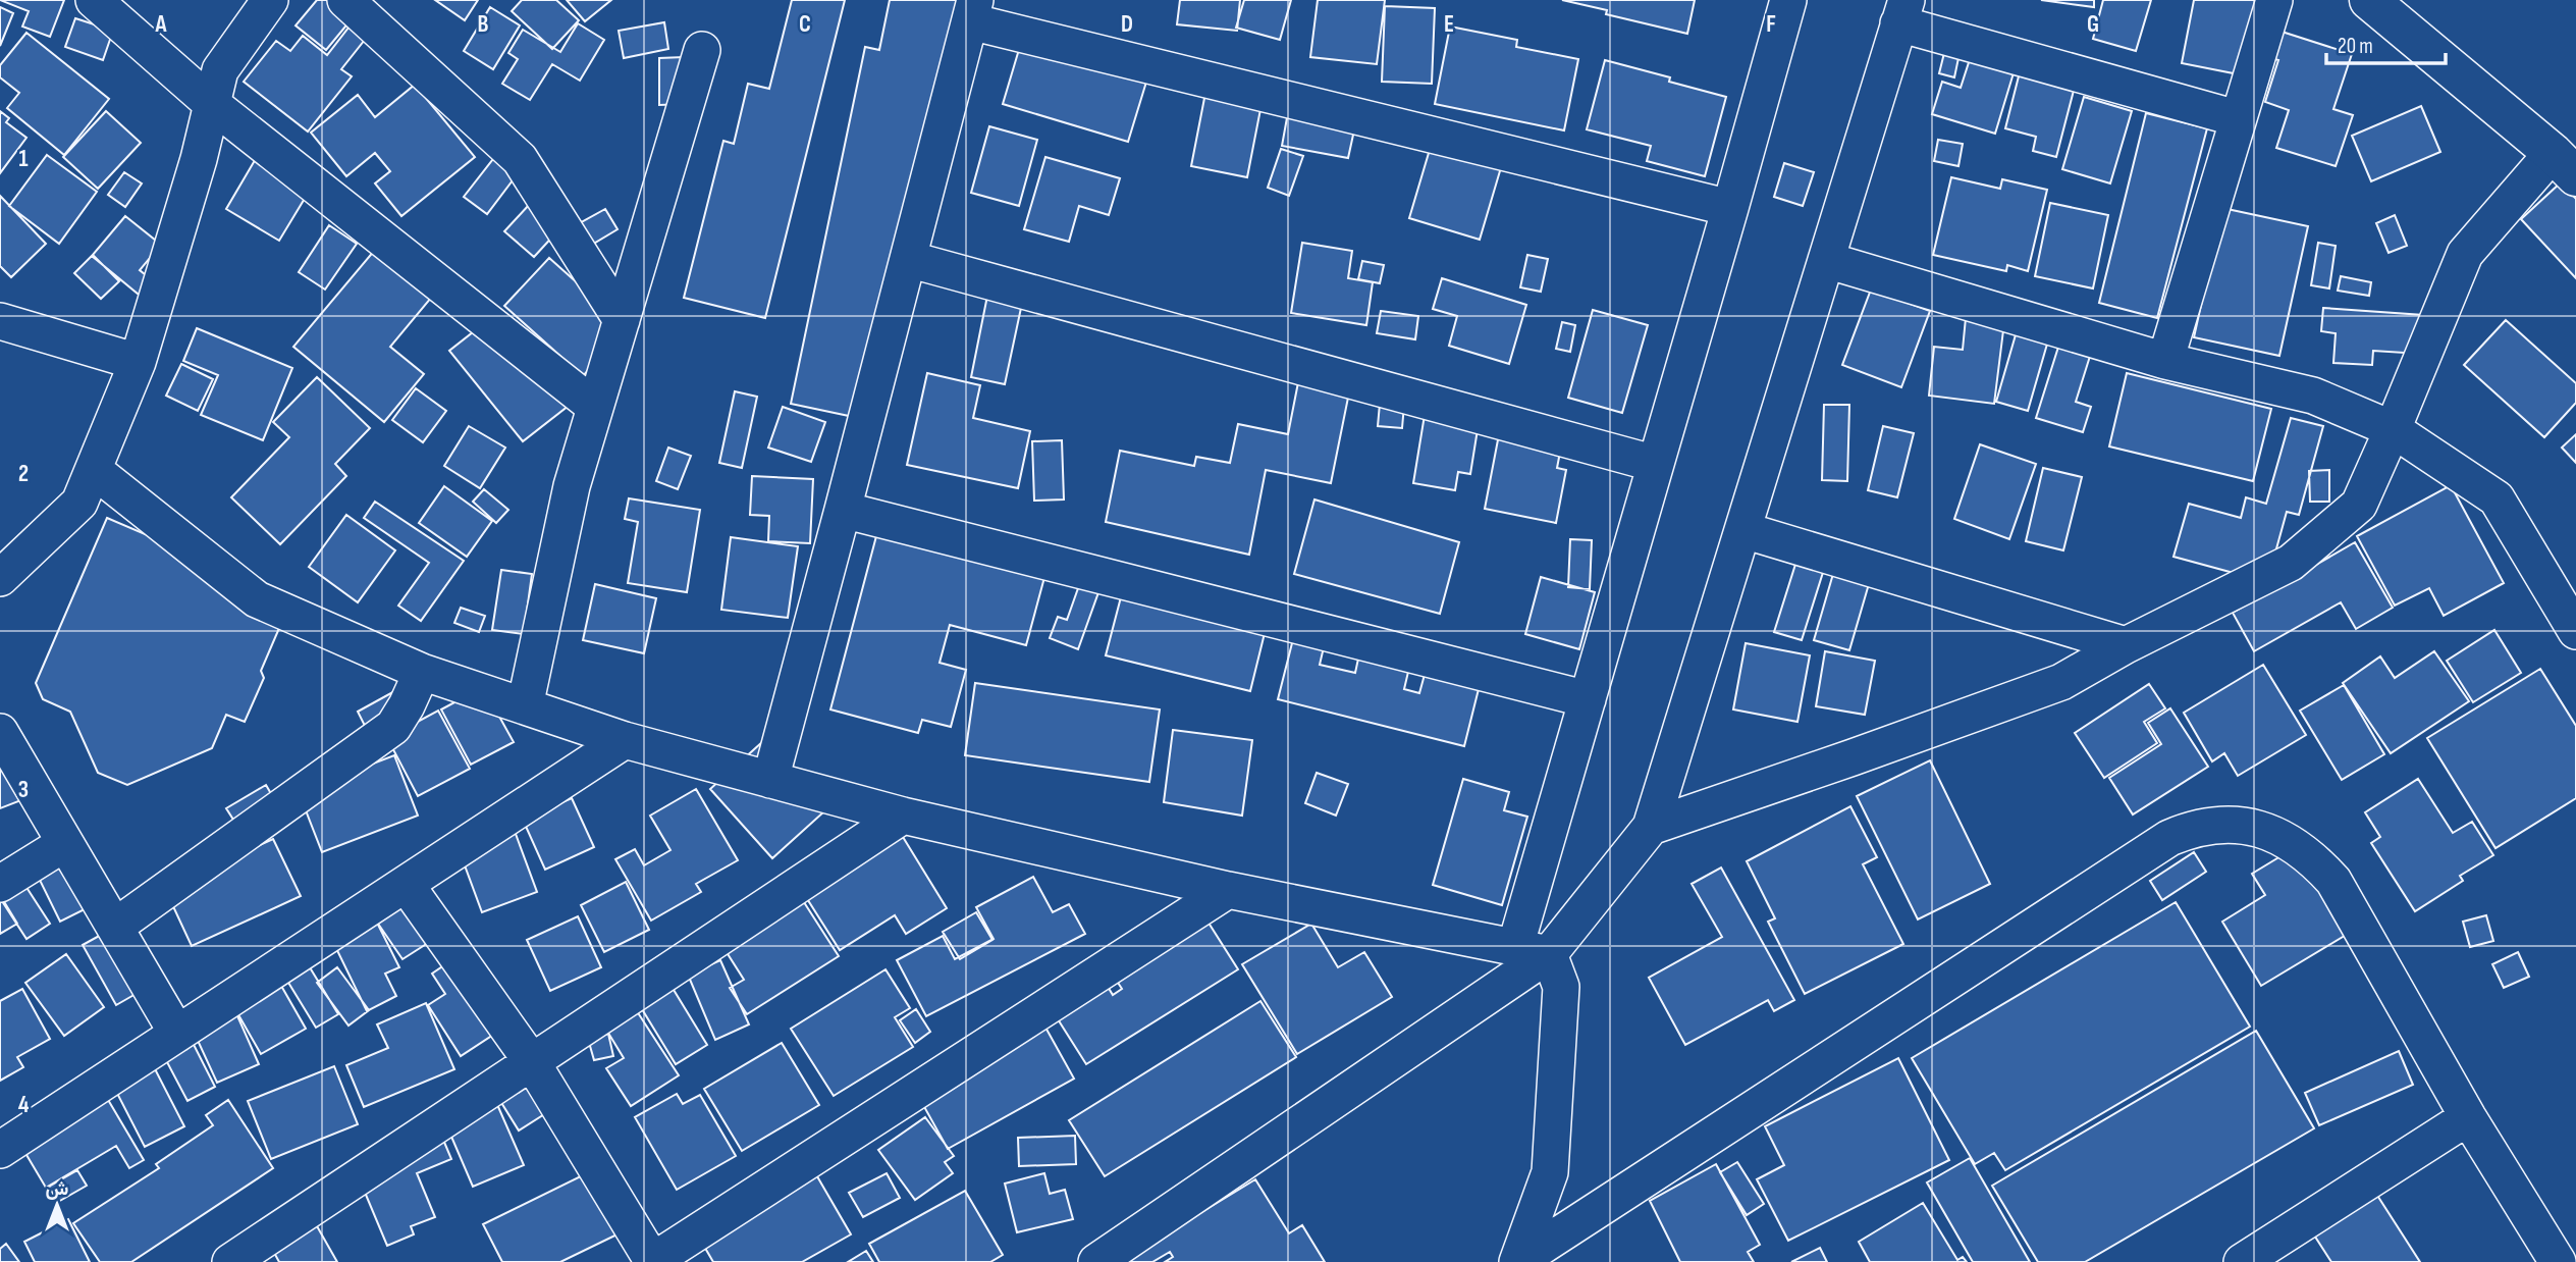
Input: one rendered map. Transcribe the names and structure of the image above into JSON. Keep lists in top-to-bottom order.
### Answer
{
  "scale_bar": "20 m",
  "north": "top",
  "grid": {
    "columns": [
      "A",
      "B",
      "C",
      "D",
      "E",
      "F",
      "G"
    ],
    "rows": [
      "1",
      "2",
      "3",
      "4"
    ]
  }
}
